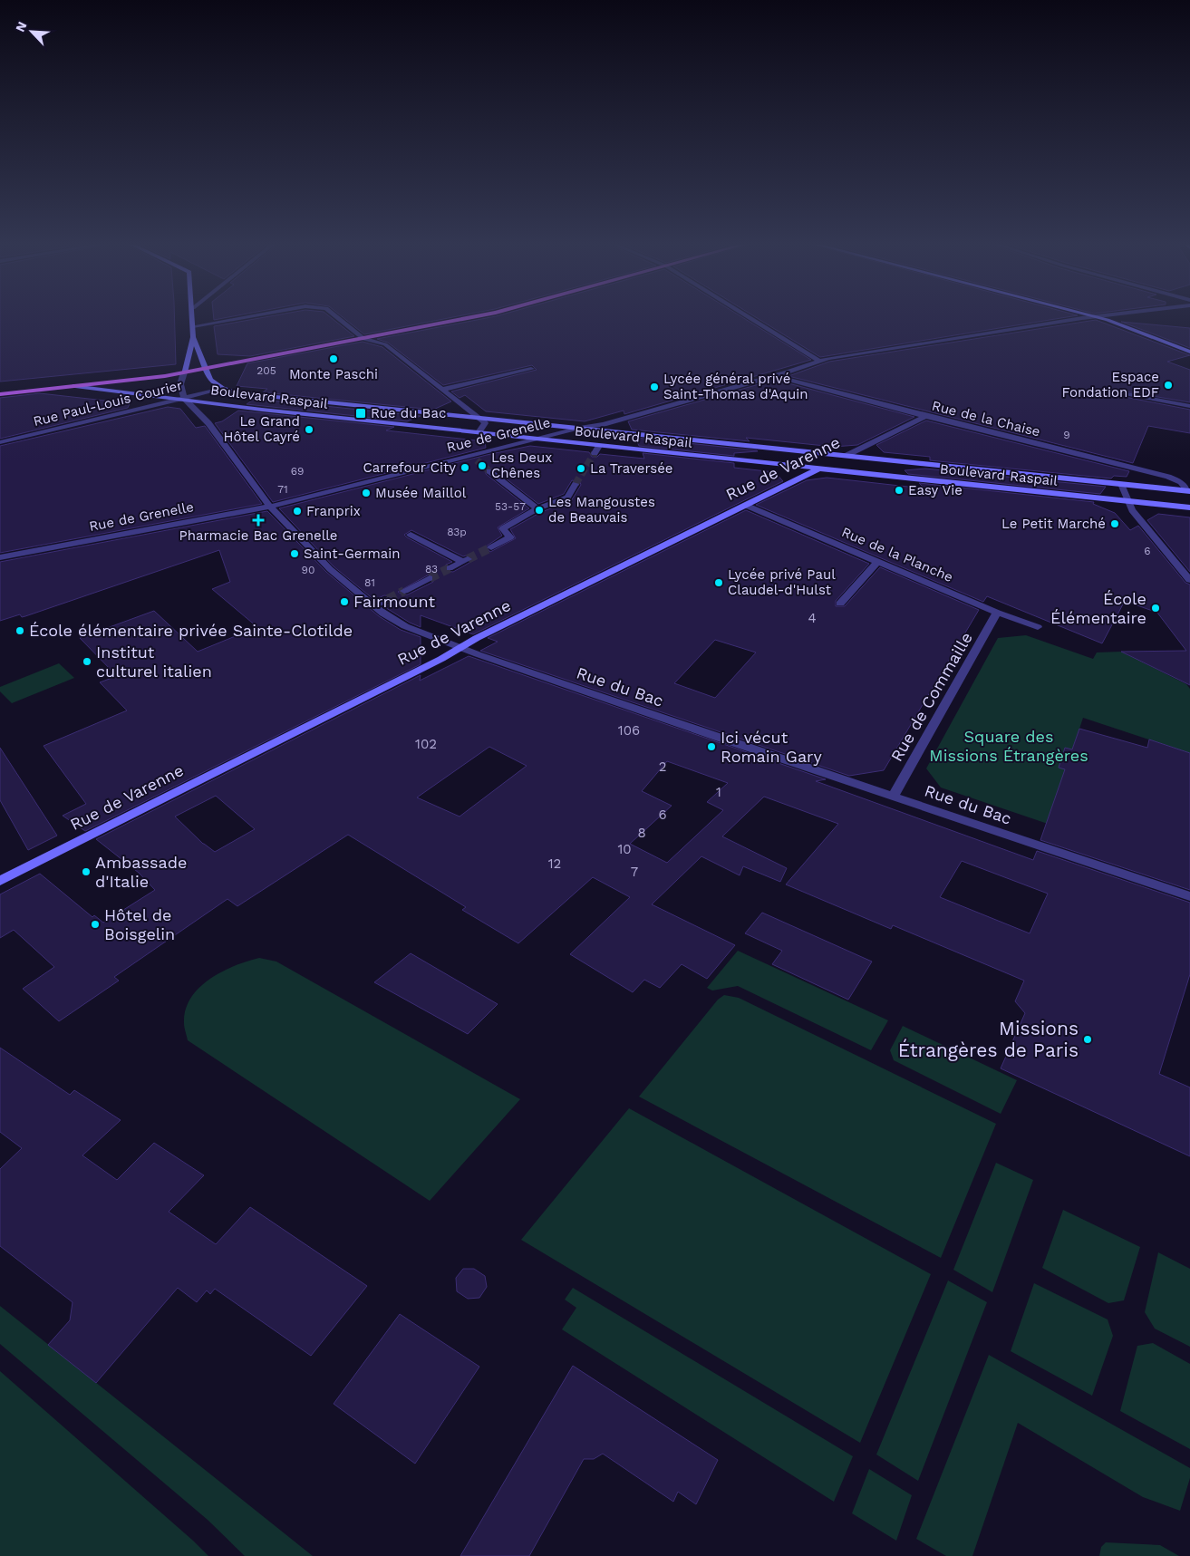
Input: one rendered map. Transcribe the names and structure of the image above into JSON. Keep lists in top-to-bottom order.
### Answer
{
  "streets": {
    "main road": ["Boulevard Raspail", "Rue de Varenne"],
    "street": [
      "Rue Paul-Louis Courier",
      "Rue de la Chaise",
      "Rue de Grenelle",
      "Rue de la Planche",
      "Rue du Bac",
      "Rue de Commaille"
    ]
  },
  "crossings": [
    ["Boulevard Raspail", "Rue Paul-Louis Courier"],
    ["Boulevard Raspail", "Rue de la Chaise"],
    ["Boulevard Raspail", "Rue de Grenelle"],
    ["Boulevard Raspail", "Rue de Varenne"],
    ["Boulevard Raspail", "Rue du Bac"],
    ["Rue Paul-Louis Courier", "Rue du Bac"],
    ["Rue de la Chaise", "Rue de Grenelle"],
    ["Rue de la Chaise", "Rue de Varenne"],
    ["Rue de Grenelle", "Rue du Bac"],
    ["Rue de Varenne", "Rue de la Planche"],
    ["Rue de Varenne", "Rue du Bac"],
    ["Rue de la Planche", "Rue de Commaille"],
    ["Rue du Bac", "Rue de Commaille"]
  ],
  "parks": ["Square des Missions Étrangères"],
  "places": {
    "other": [
      "Monte Paschi",
      "Espace Fondation EDF",
      "Lycée général privé Saint-Thomas d'Aquin",
      "Le Grand Hôtel Cayré",
      "Les Deux Chênes",
      "Carrefour City",
      "La Traversée",
      "Easy Vie",
      "Musée Maillol",
      "Les Mangoustes de Beauvais",
      "Franprix",
      "Le Petit Marché",
      "Saint-Germain",
      "Lycée privé Paul Claudel-d'Hulst",
      "Fairmount",
      "École Élémentaire",
      "École élémentaire privée Sainte-Clotilde",
      "Institut culturel italien",
      "Ici vécut Romain Gary",
      "Ambassade d'Italie",
      "Hôtel de Boisgelin",
      "Missions Étrangères de Paris"
    ],
    "transit": ["Rue du Bac"],
    "health": ["Pharmacie Bac Grenelle"]
  },
  "house_numbers": [
    "205",
    "9",
    "69",
    "71",
    "53-57",
    "83p",
    "6",
    "83",
    "90",
    "81",
    "4",
    "106",
    "102",
    "2",
    "1",
    "6",
    "8",
    "10",
    "12",
    "7"
  ],
  "north": "top left"
}
